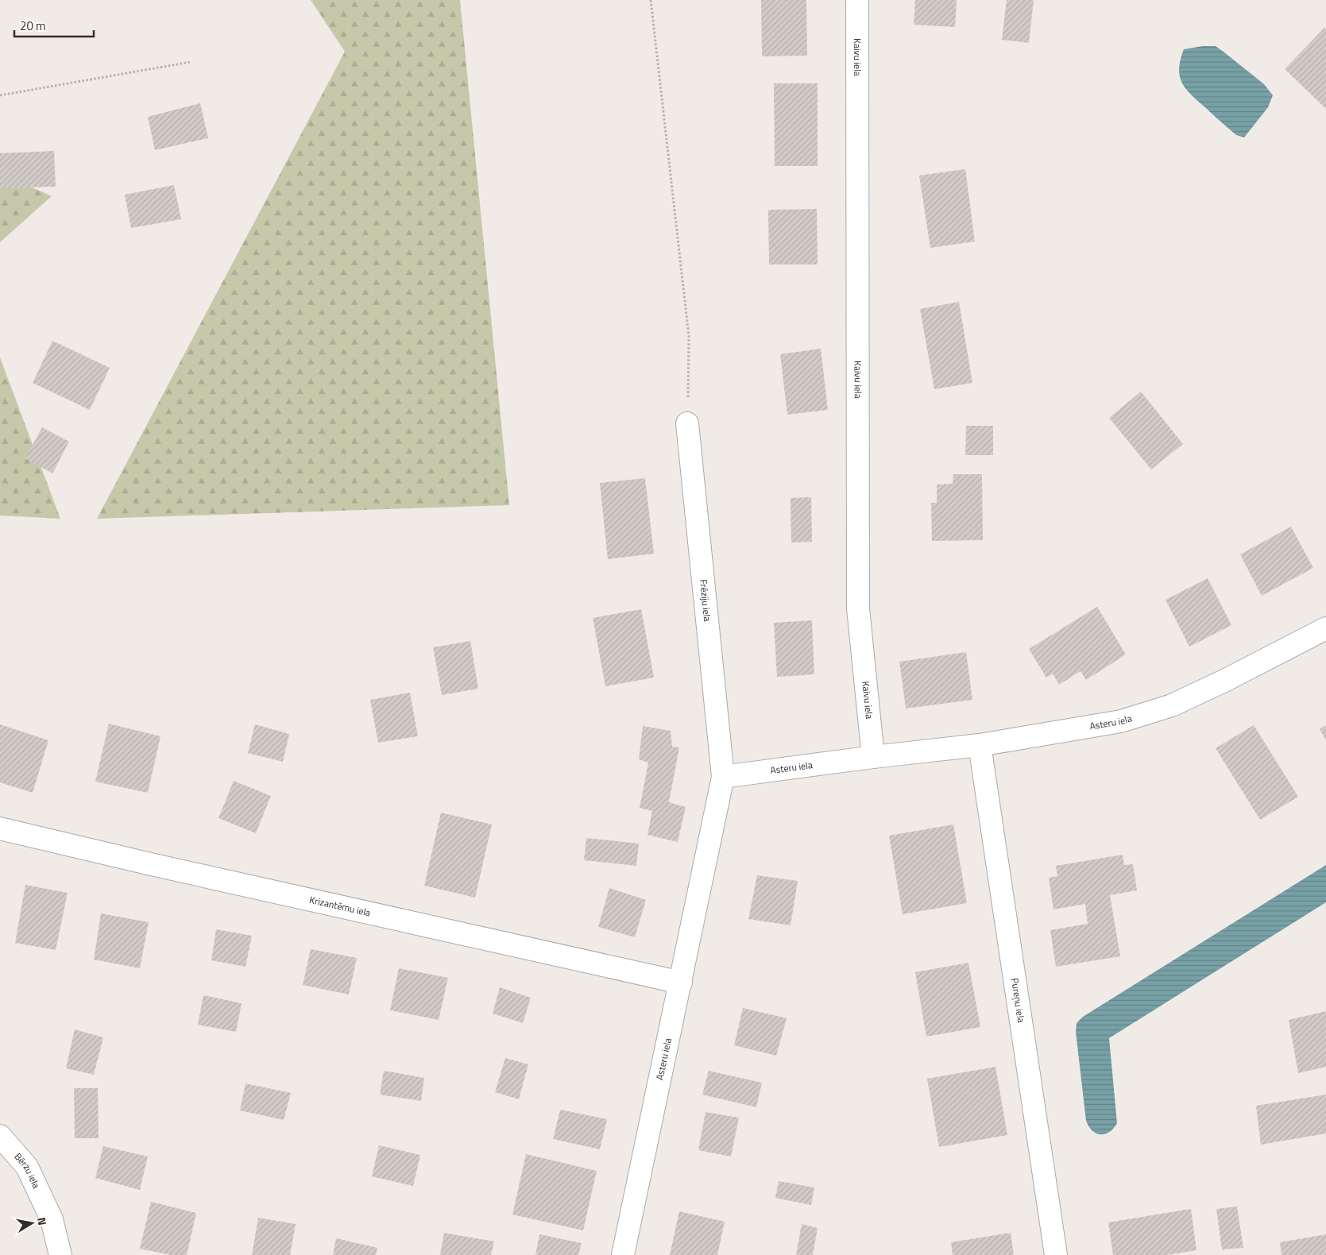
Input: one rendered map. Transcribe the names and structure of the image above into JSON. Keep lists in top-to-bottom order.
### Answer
{
  "streets": {
    "street": [
      "Kaivu iela",
      "Frēziju iela",
      "Asteru iela",
      "Krizantēmu iela",
      "Pureņu iela",
      "Bērzu iela"
    ]
  },
  "crossings": [
    ["Kaivu iela", "Asteru iela"],
    ["Frēziju iela", "Asteru iela"],
    ["Asteru iela", "Krizantēmu iela"],
    ["Asteru iela", "Pureņu iela"]
  ],
  "scale_bar": "20 m",
  "north": "right"
}
